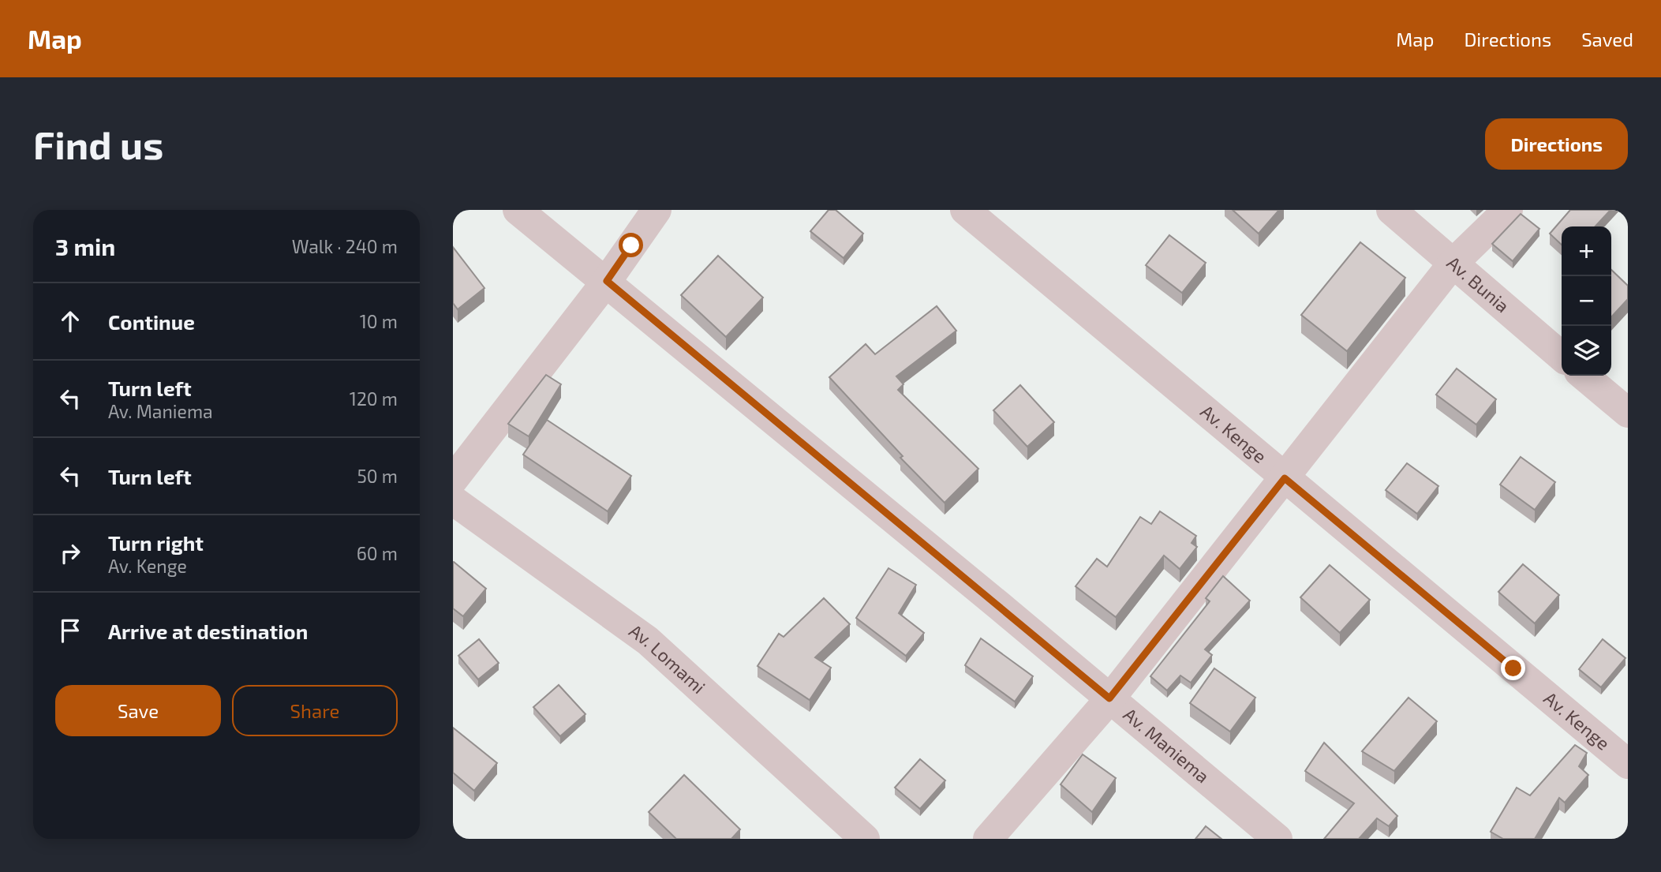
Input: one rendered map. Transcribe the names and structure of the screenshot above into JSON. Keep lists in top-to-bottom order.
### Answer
{
  "streets": {
    "street": [
      "Av. Bunia",
      "Av. Kenge",
      "Av. Lomami",
      "Av. Maniema"
    ]
  },
  "page": {
    "header": "Map",
    "nav": ["Map", "Directions", "Saved"],
    "buttons": [
      "Directions",
      ["Save", "Share"]
    ],
    "title": "Find us",
    "heading": ["3 min", "Walk · 240 m"],
    "map_buttons": ["+", "−"],
    "list": [
      ["Continue", "10 m"],
      ["Turn left", "Av. Maniema", "120 m"],
      ["Turn left", "50 m"],
      ["Turn right", "Av. Kenge", "60 m"],
      "Arrive at destination"
    ]
  }
}
